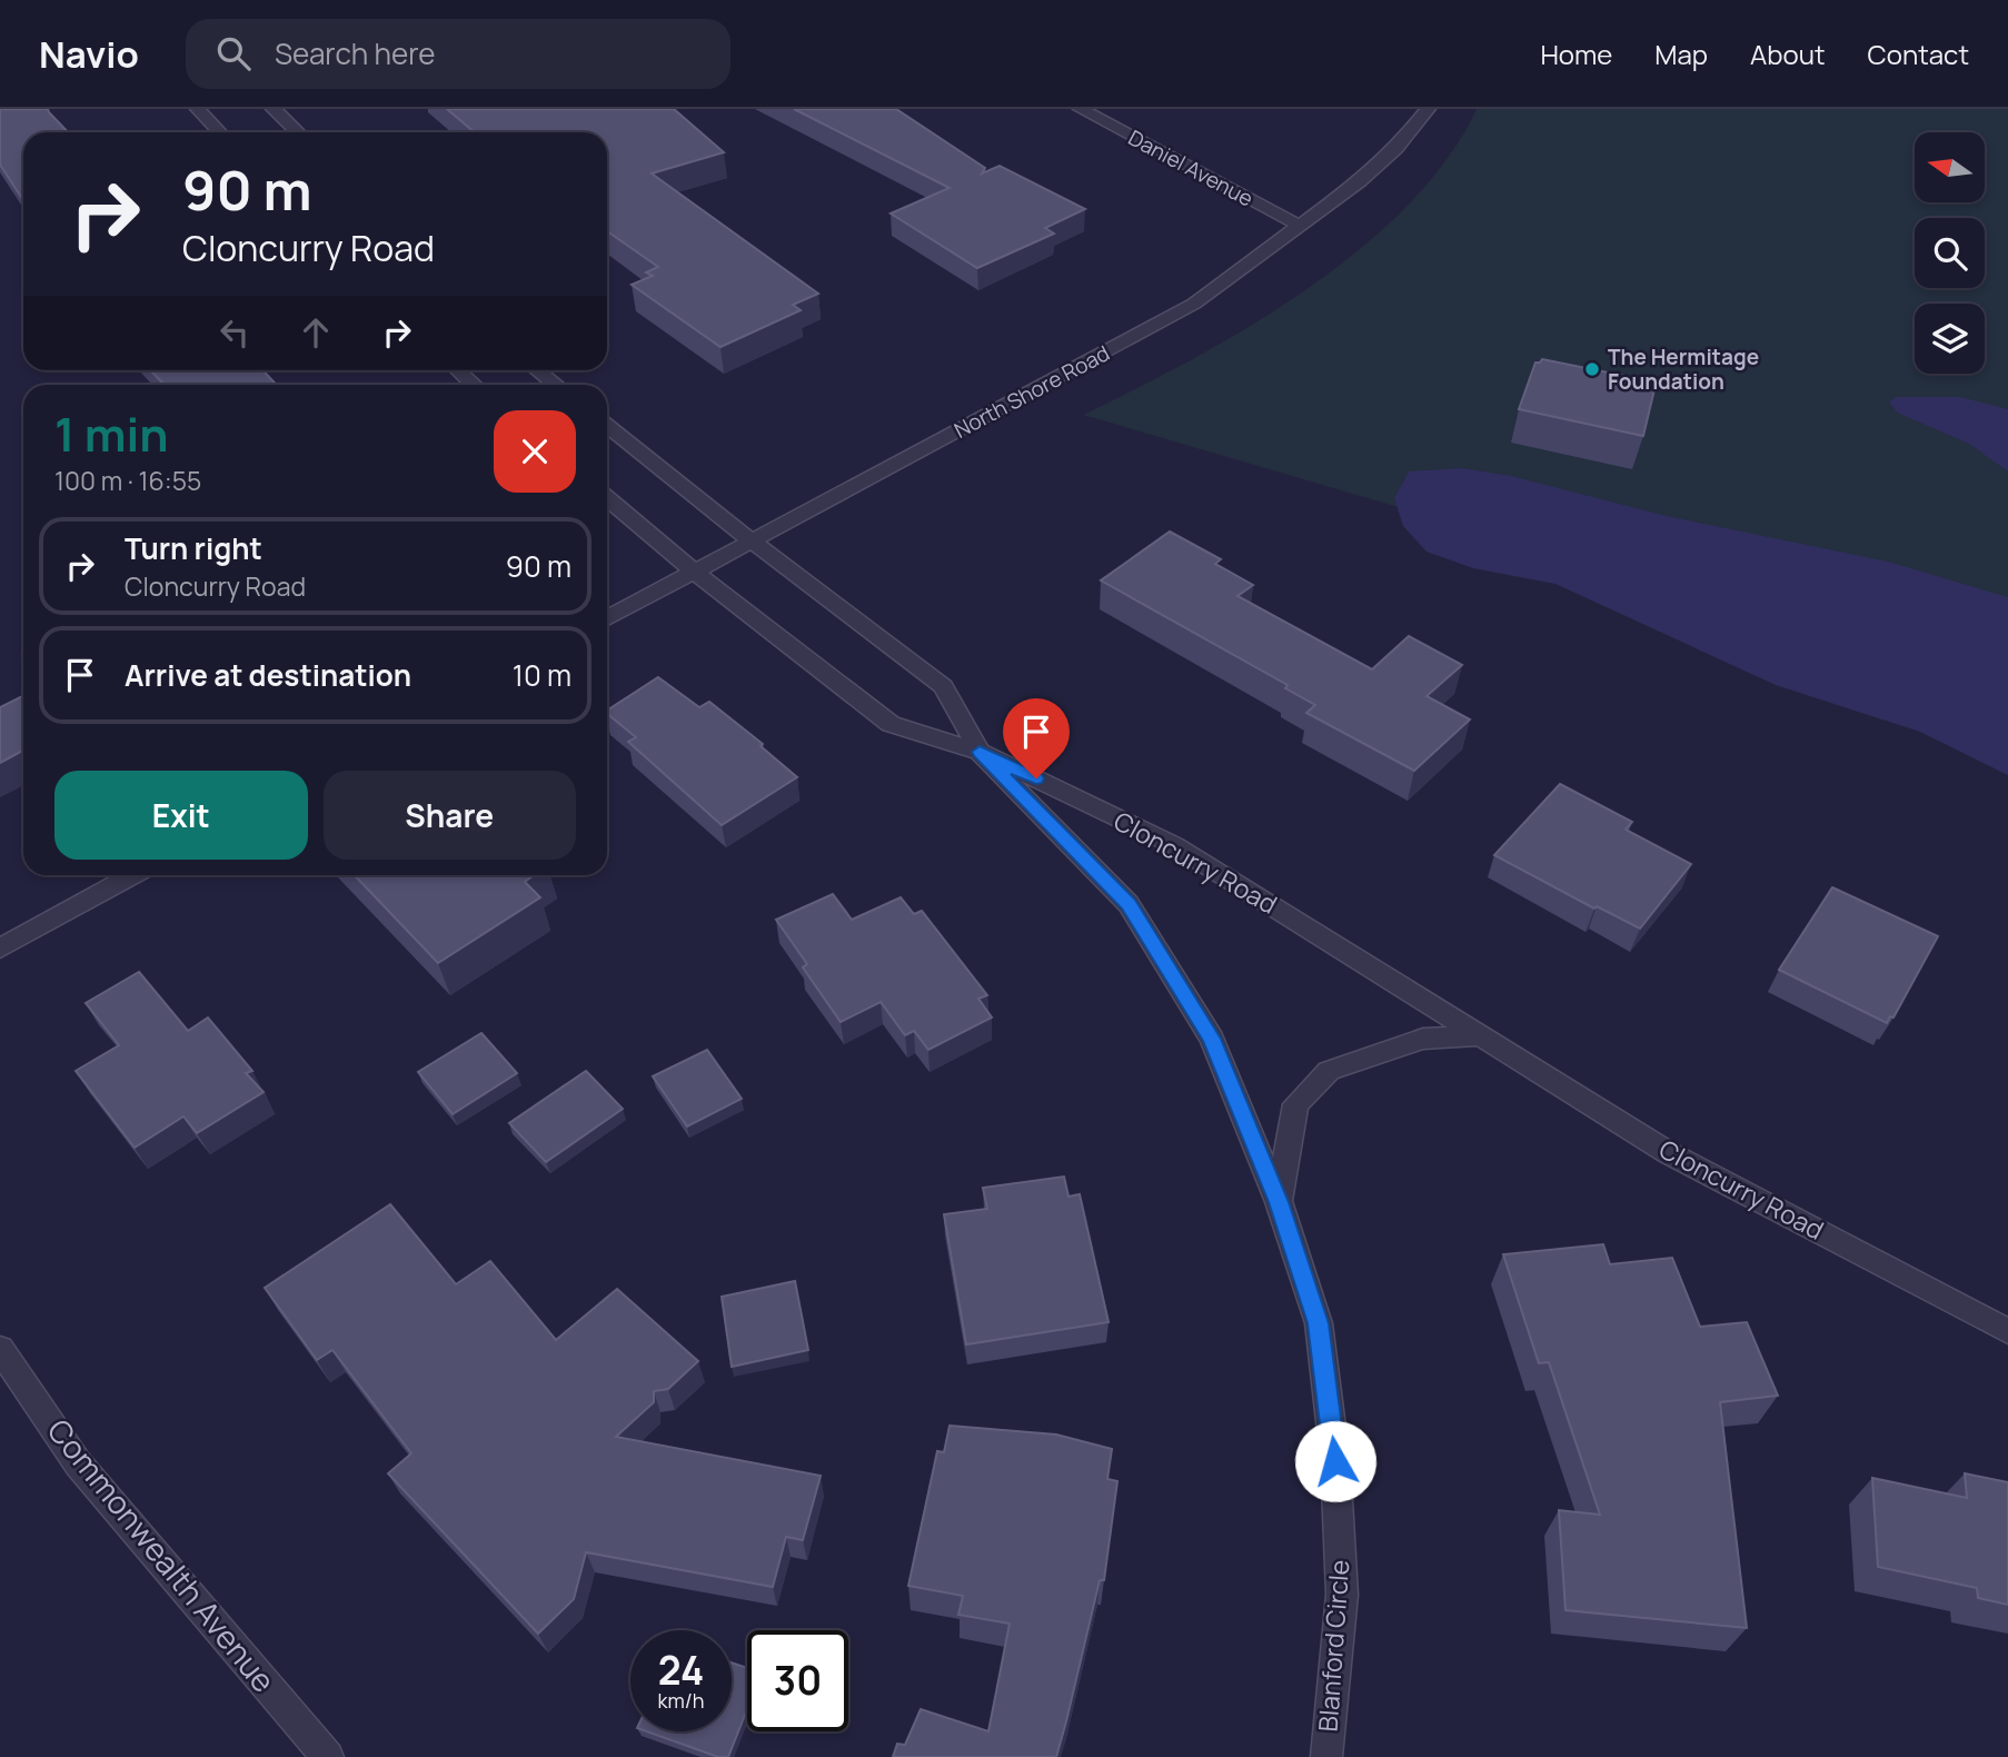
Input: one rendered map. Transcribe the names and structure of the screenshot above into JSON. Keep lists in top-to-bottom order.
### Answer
{
  "streets": {
    "street": [
      "Daniel Avenue",
      "North Shore Road",
      "Cloncurry Road",
      "Commonwealth Avenue",
      "Blanford Circle"
    ]
  },
  "crossings": [
    ["Daniel Avenue", "North Shore Road"],
    ["North Shore Road", "Cloncurry Road"],
    ["Cloncurry Road", "Blanford Circle"]
  ],
  "places": ["The Hermitage Foundation"],
  "north": "left",
  "page": {
    "header": "Navio",
    "search": "Search here",
    "nav": [
      "Home",
      "Map",
      "About",
      "Contact"
    ],
    "turn": ["90 m", "Cloncurry Road"],
    "heading": ["1 min", "100 m · 16:55"],
    "list": [
      {
        "name": "Turn right",
        "note": "Cloncurry Road",
        "value": "90 m"
      },
      {
        "name": "Arrive at destination",
        "value": "10 m"
      }
    ],
    "buttons": ["Exit", "Share"],
    "speed": "24 km/h",
    "limit": "30"
  }
}
